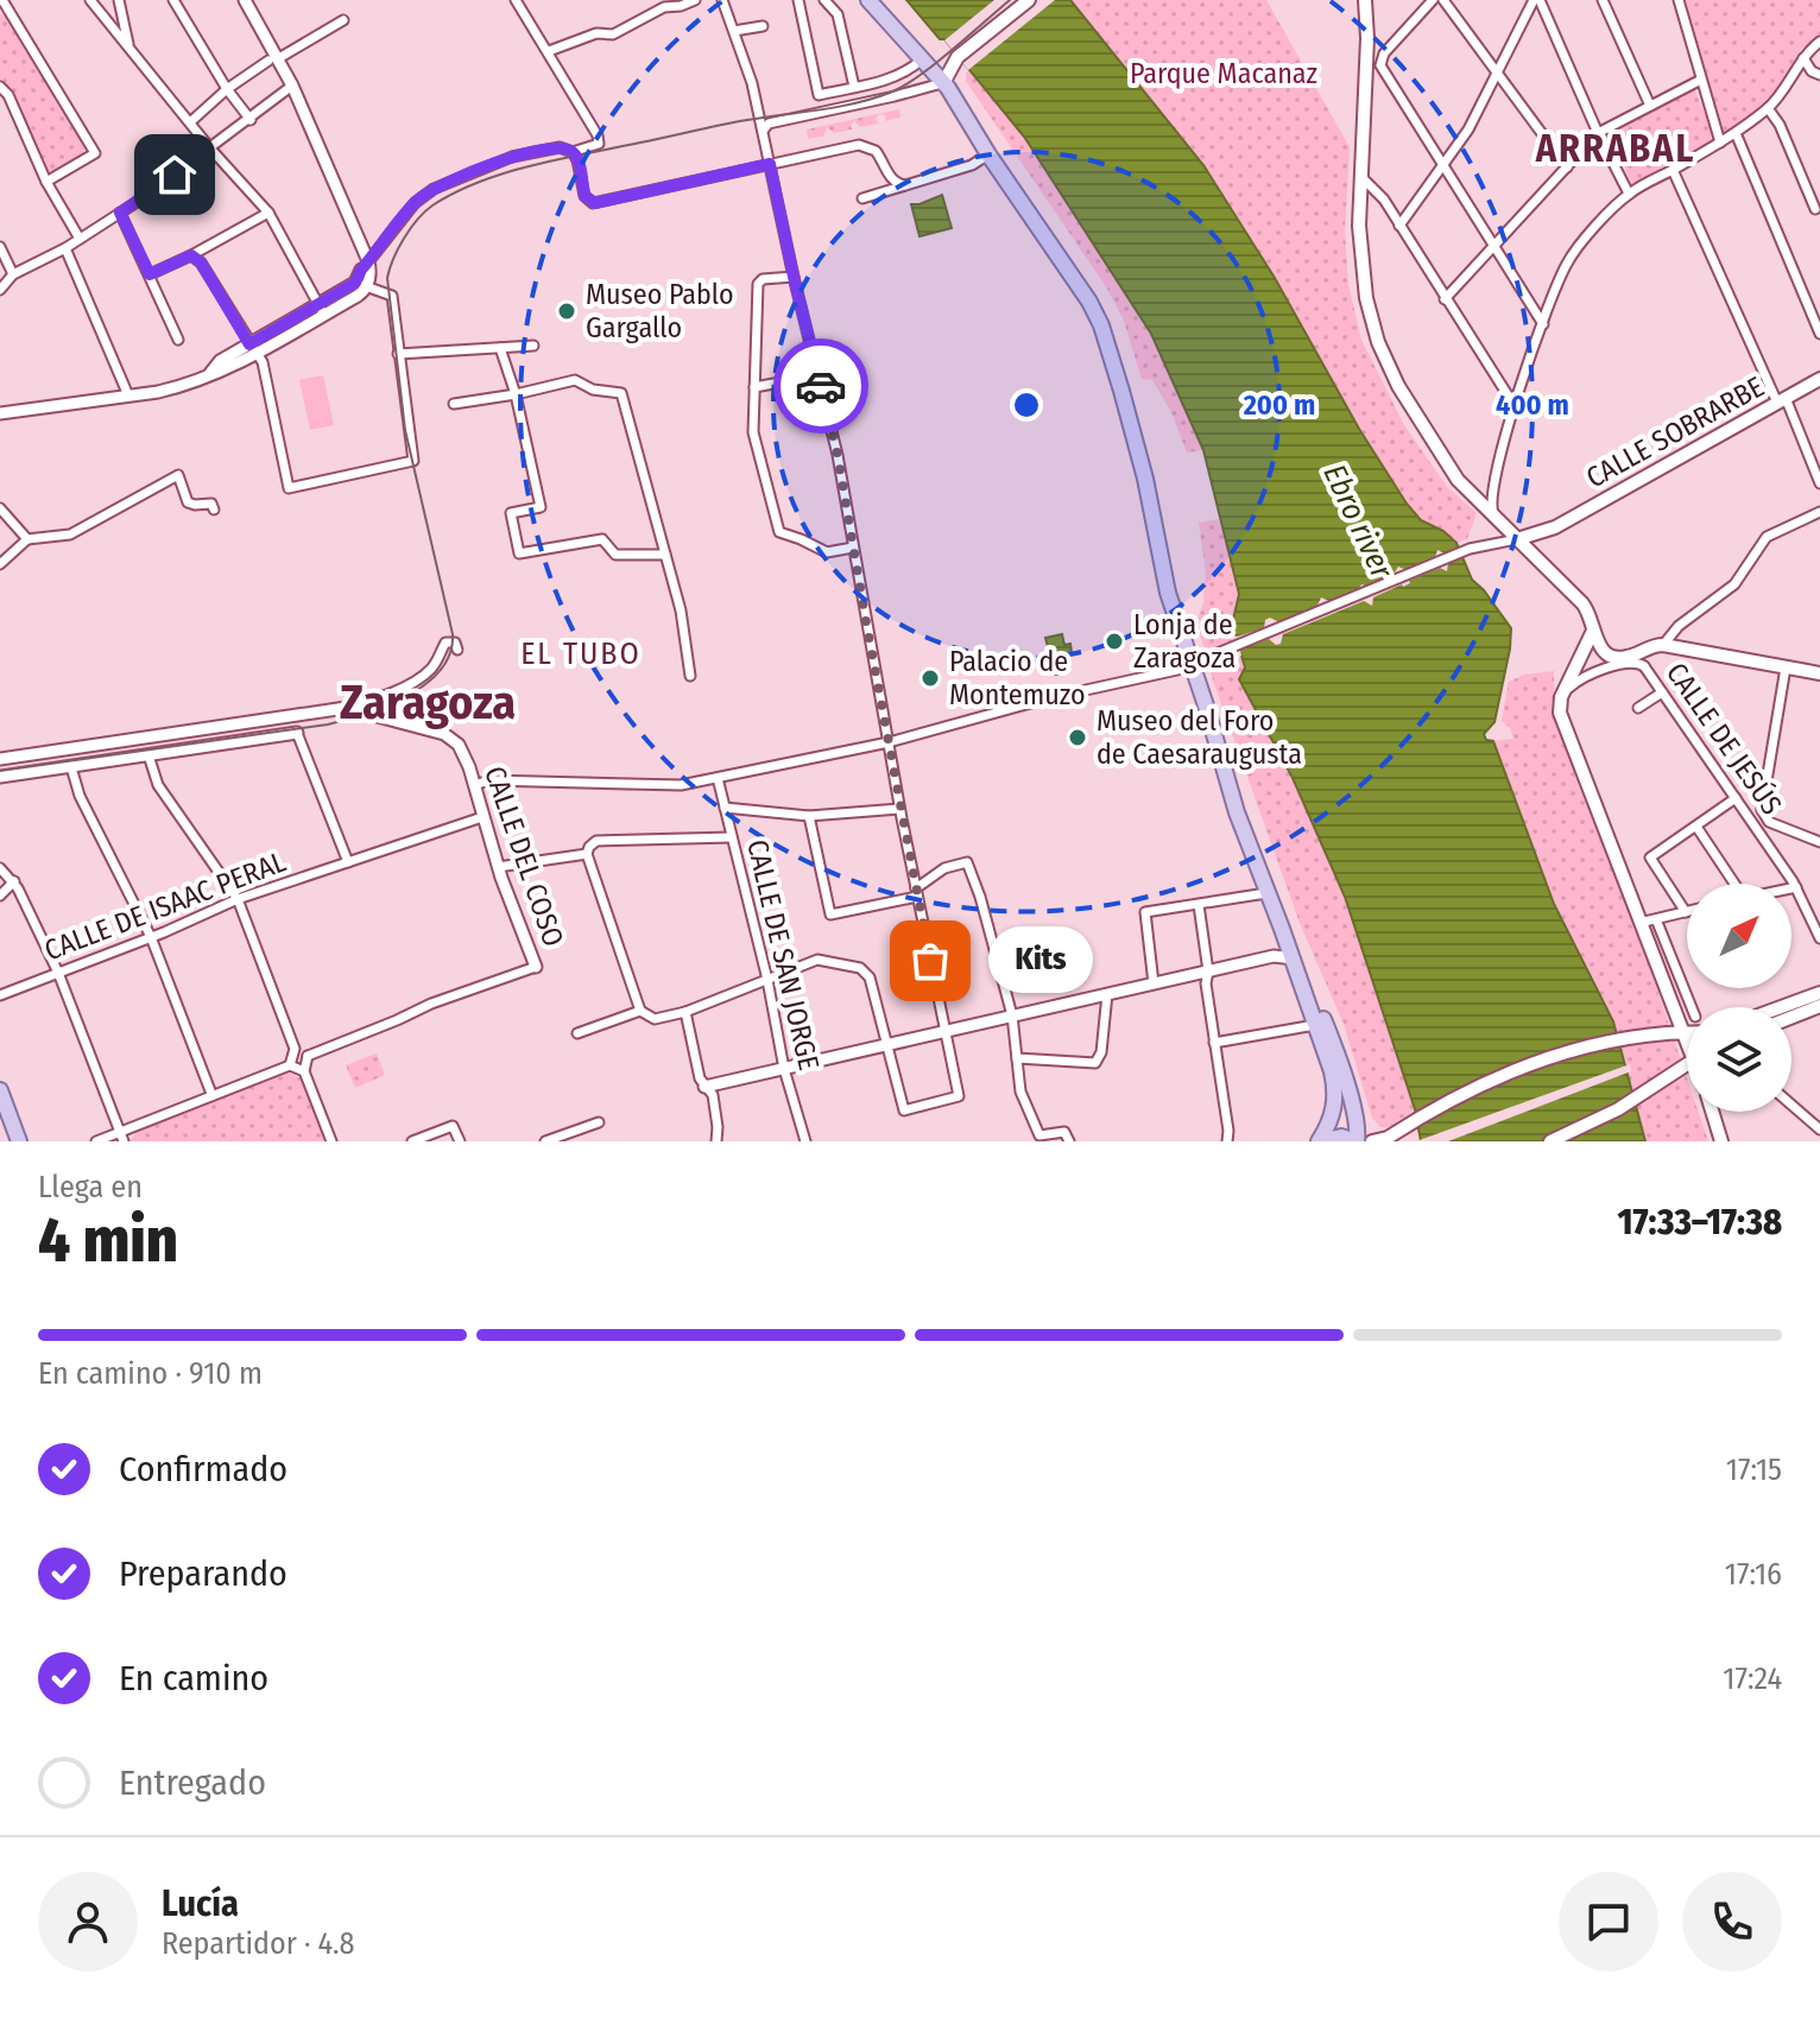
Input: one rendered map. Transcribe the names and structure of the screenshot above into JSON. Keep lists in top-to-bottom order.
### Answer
{
  "streets": {
    "main road": ["CALLE SOBRARBE"],
    "street": [
      "CALLE DE JESÚS",
      "CALLE DEL COSO",
      "CALLE DE ISAAC PERAL",
      "CALLE DE SAN JORGE"
    ]
  },
  "crossings": [
    ["CALLE DEL COSO", "CALLE DE ISAAC PERAL"]
  ],
  "districts": ["ARRABAL", "EL TUBO", "Zaragoza"],
  "water": ["Ebro river"],
  "parks": ["Parque Macanaz"],
  "places": [
    "Museo Pablo Gargallo",
    "Lonja de Zaragoza",
    "Palacio de Montemuzo",
    "Museo del Foro de Caesaraugusta",
    "Kits"
  ],
  "north": "top right",
  "page": {
    "bubble": "Kits",
    "heading": ["4 min", "Llega en", "17:33–17:38"],
    "panel": ["Lucía", "Repartidor · 4.8"],
    "bar": "En camino · 910 m",
    "list": [
      ["Confirmado", "17:15"],
      ["Preparando", "17:16"],
      ["En camino", "17:24"],
      "Entregado"
    ]
  },
  "rings": ["200 m", "400 m"]
}
